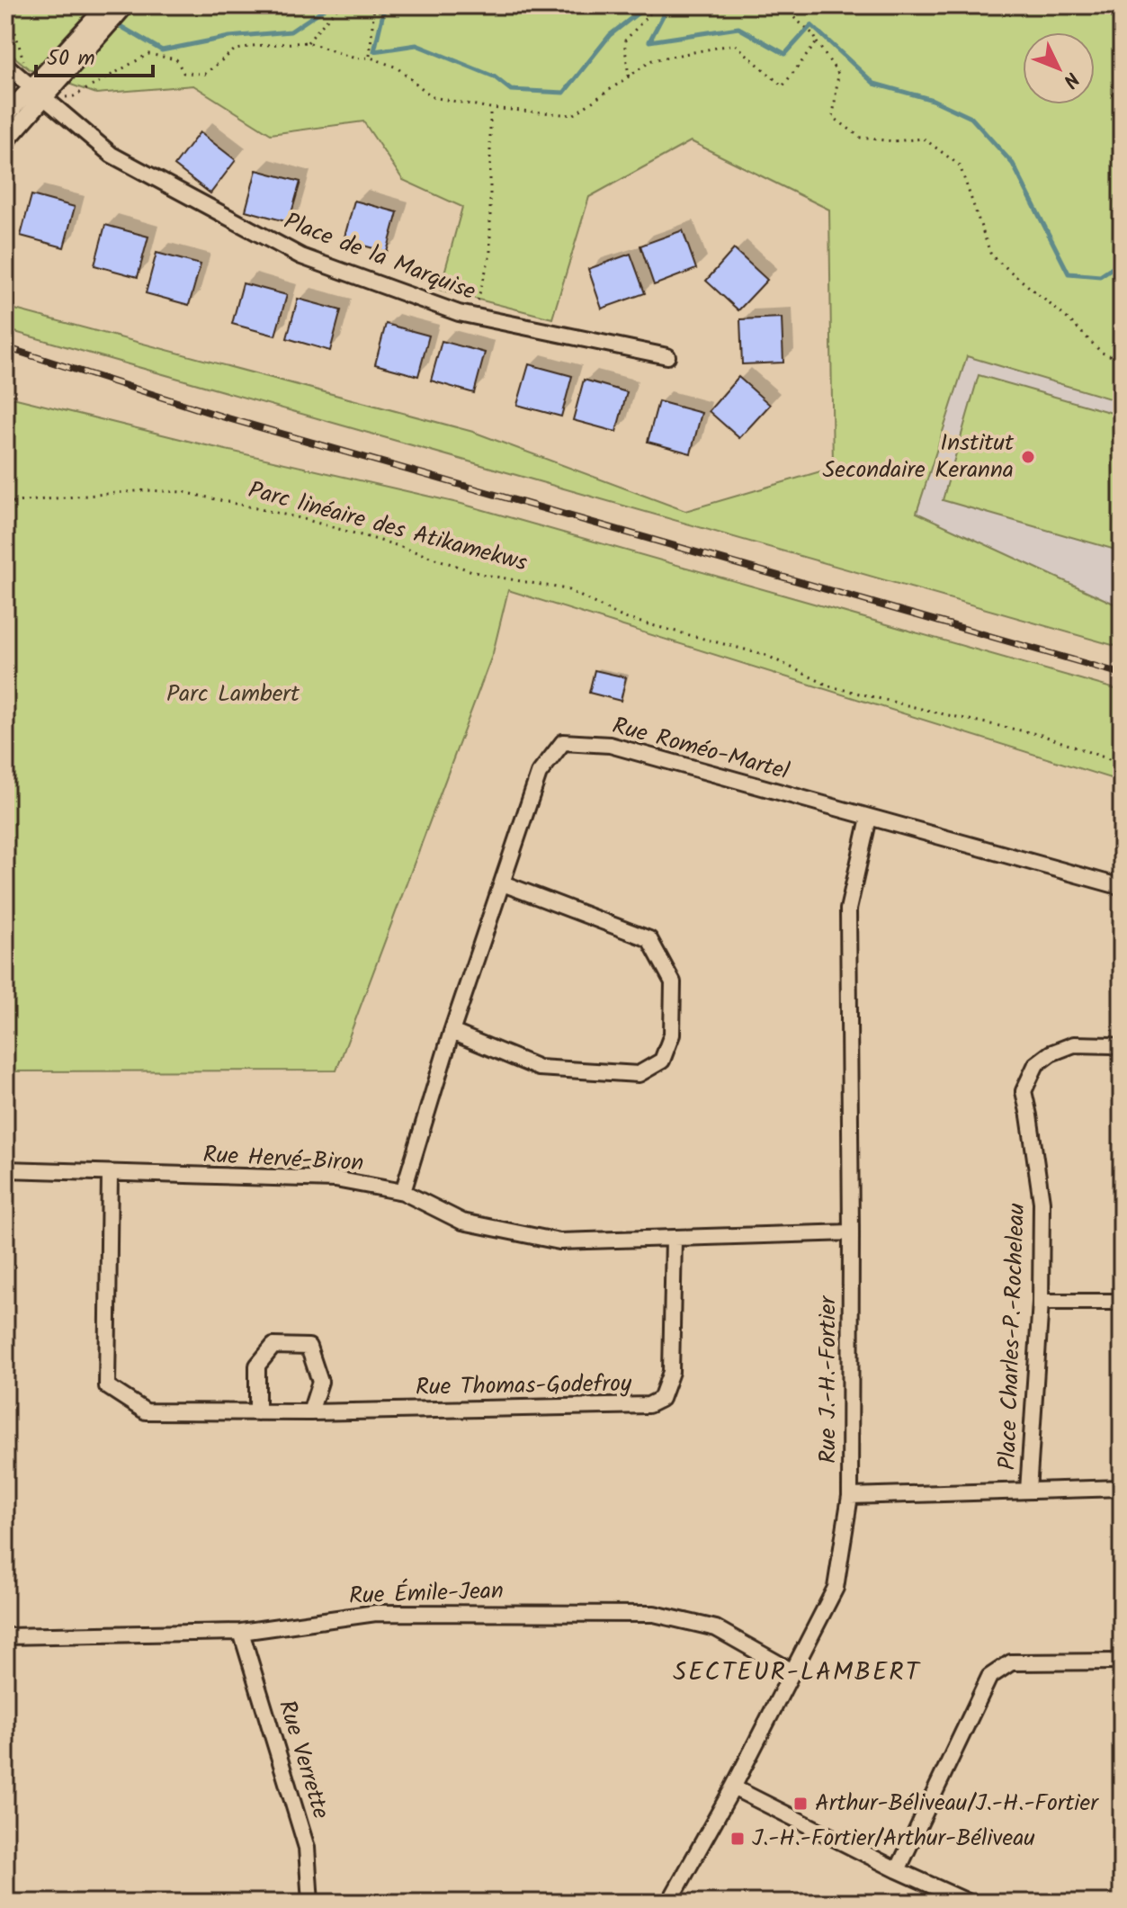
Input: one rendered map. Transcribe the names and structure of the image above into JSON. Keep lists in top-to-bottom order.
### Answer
{
  "streets": {
    "street": [
      "Place de la Marquise",
      "Rue Roméo-Martel",
      "Rue Hervé-Biron",
      "Place Charles-P.-Rocheleau",
      "Rue J.-H.-Fortier",
      "Rue Thomas-Godefroy",
      "Rue Émile-Jean",
      "Rue Verrette"
    ],
    "path": ["Parc linéaire des Atikamekws"]
  },
  "crossings": [
    ["Rue Roméo-Martel", "Rue Hervé-Biron"],
    ["Rue Roméo-Martel", "Rue J.-H.-Fortier"],
    ["Rue Hervé-Biron", "Rue J.-H.-Fortier"],
    ["Rue Hervé-Biron", "Rue Thomas-Godefroy"],
    ["Rue J.-H.-Fortier", "Rue Émile-Jean"],
    ["Rue Émile-Jean", "Rue Verrette"]
  ],
  "districts": ["SECTEUR-LAMBERT"],
  "parks": ["Parc Lambert"],
  "places": {
    "other": ["Institut Secondaire Keranna"],
    "transit": ["Arthur-Béliveau/J.-H.-Fortier", "J.-H.-Fortier/Arthur-Béliveau"]
  },
  "scale_bar": "50 m",
  "north": "bottom right"
}
